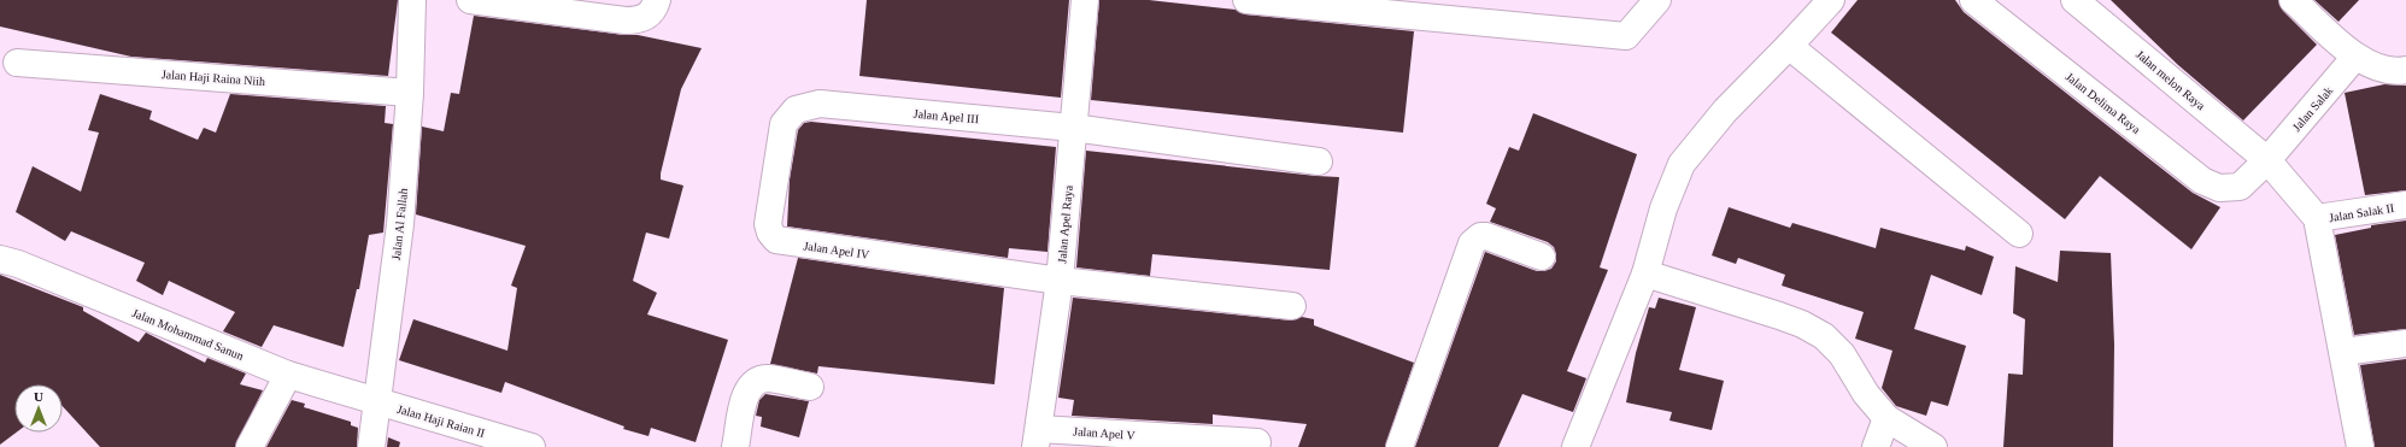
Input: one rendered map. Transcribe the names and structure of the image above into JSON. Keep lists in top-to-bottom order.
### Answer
{
  "streets": {
    "street": [
      "Jalan Haji Raina Niih",
      "Jalan melon Raya",
      "Jalan Delima Raya",
      "Jalan Salak",
      "Jalan Apel III",
      "Jalan Salak II",
      "Jalan Al Fallah",
      "Jalan Apel Raya",
      "Jalan Apel IV",
      "Jalan Mohammad Sanun",
      "Jalan Haji Raian II",
      "Jalan Apel V"
    ]
  },
  "crossings": [
    ["Jalan Haji Raina Niih", "Jalan Al Fallah"],
    ["Jalan melon Raya", "Jalan Salak"],
    ["Jalan melon Raya", "Jalan Salak II"],
    ["Jalan Delima Raya", "Jalan Salak"],
    ["Jalan Apel III", "Jalan Apel Raya"],
    ["Jalan Apel III", "Jalan Apel IV"],
    ["Jalan Al Fallah", "Jalan Mohammad Sanun"],
    ["Jalan Al Fallah", "Jalan Haji Raian II"],
    ["Jalan Apel Raya", "Jalan Apel IV"],
    ["Jalan Apel Raya", "Jalan Apel V"],
    ["Jalan Mohammad Sanun", "Jalan Haji Raian II"]
  ],
  "north": "top"
}
